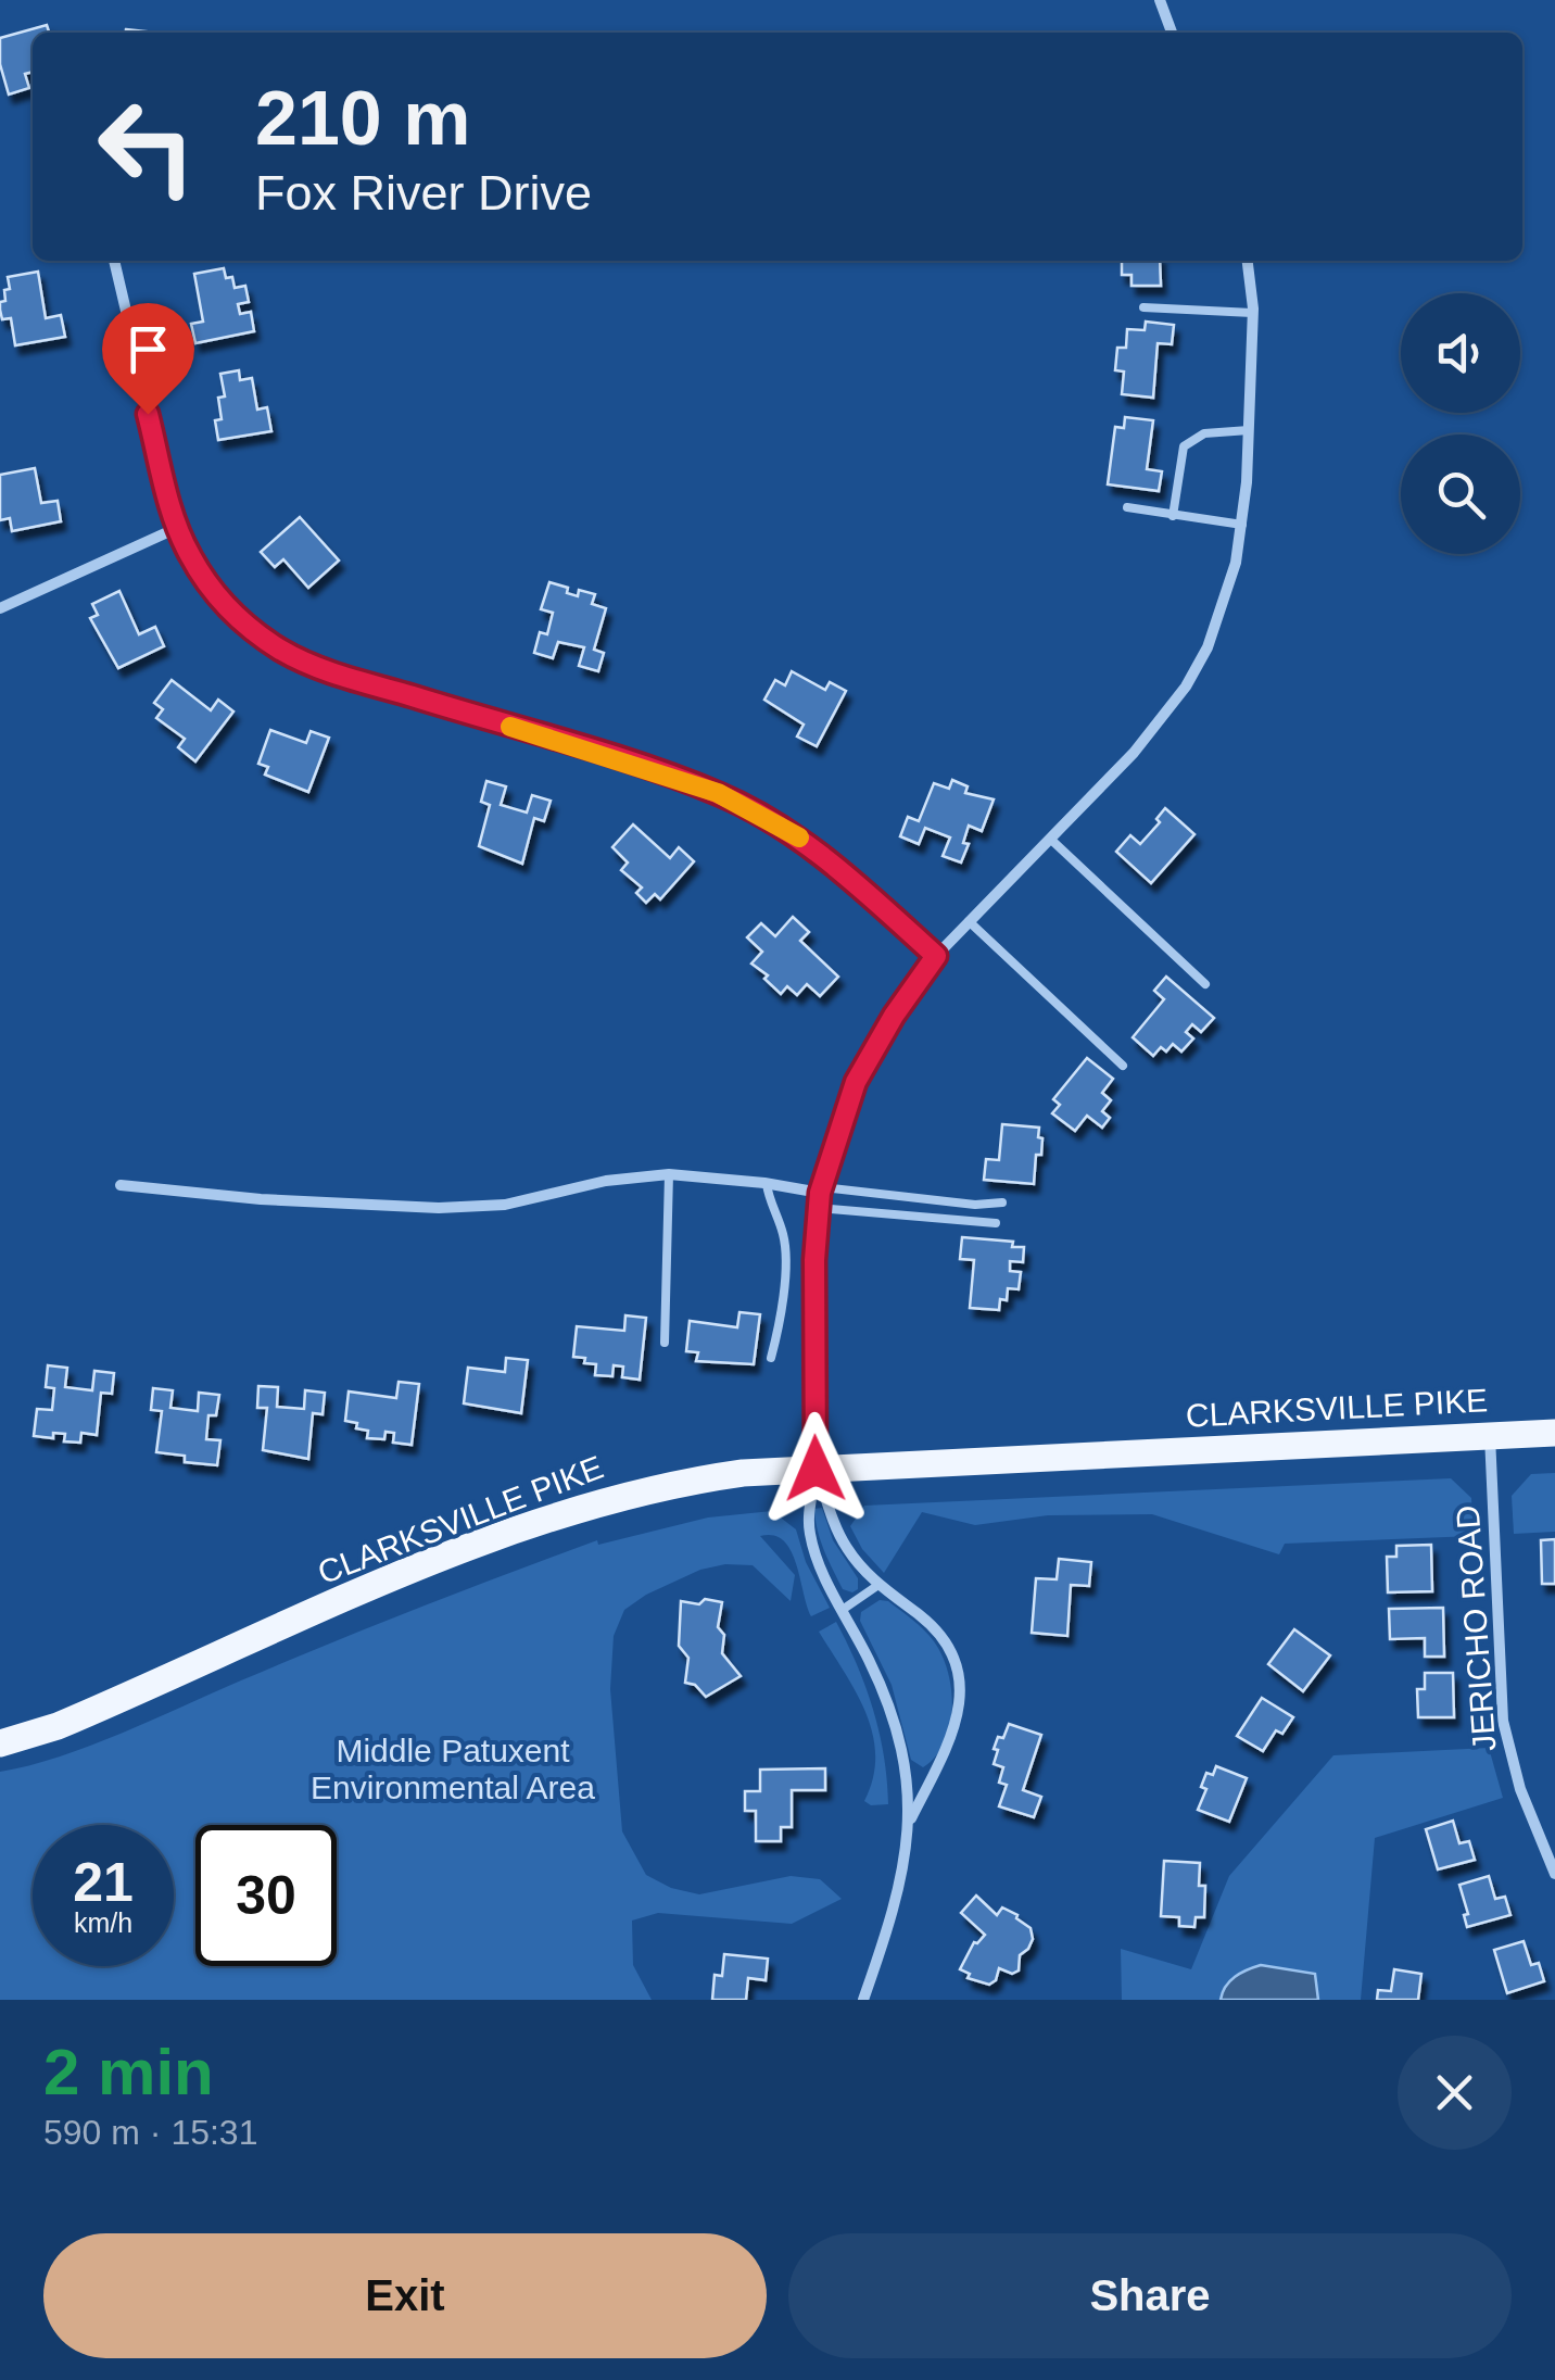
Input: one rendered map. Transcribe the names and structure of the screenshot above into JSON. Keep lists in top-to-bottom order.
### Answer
{
  "streets": {
    "main road": ["CLARKSVILLE PIKE"],
    "street": ["JERICHO ROAD"]
  },
  "crossings": [
    ["CLARKSVILLE PIKE", "JERICHO ROAD"]
  ],
  "parks": ["Middle Patuxent Environmental Area"],
  "page": {
    "turn": ["210 m", "Fox River Drive"],
    "speed": "21 km/h",
    "limit": "30",
    "heading": ["2 min", "590 m · 15:31"],
    "buttons": ["Exit", "Share"]
  }
}
